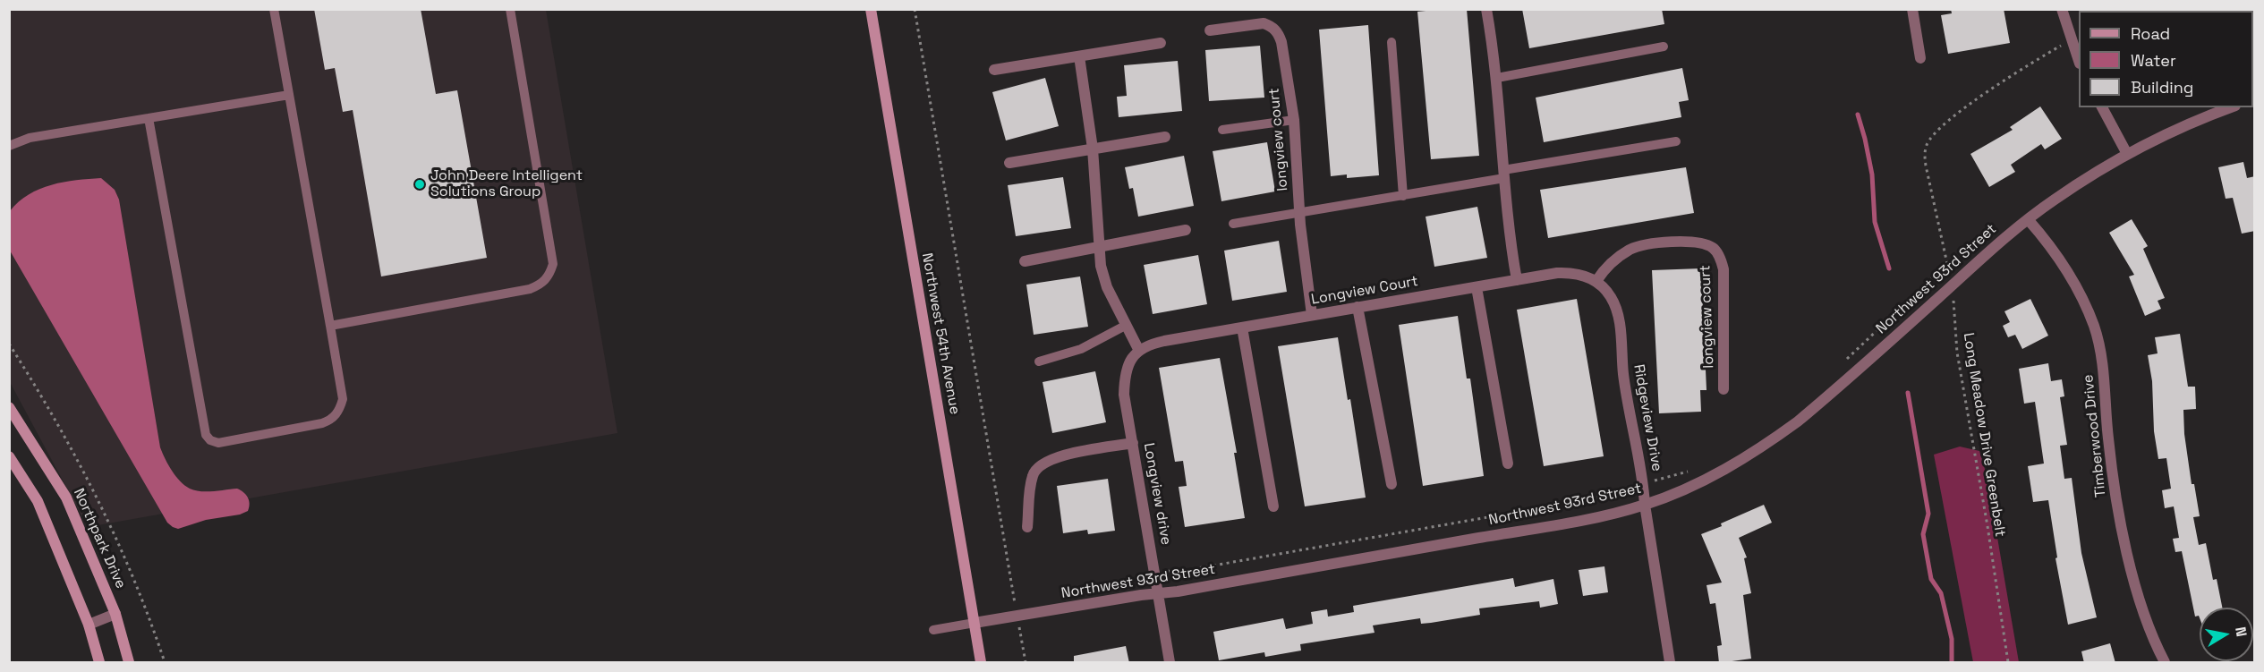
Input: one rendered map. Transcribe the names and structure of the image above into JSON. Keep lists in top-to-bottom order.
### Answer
{
  "streets": {
    "street": [
      "longview court",
      "Northwest 93rd Street",
      "Longview Court",
      "Northwest 54th Avenue",
      "Ridgeview Drive",
      "Timberwood Drive",
      "Longview drive",
      "Northpark Drive"
    ],
    "path": ["Long Meadow Drive Greenbelt"]
  },
  "crossings": [
    ["longview court", "Longview Court"],
    ["longview court", "Ridgeview Drive"],
    ["Northwest 93rd Street", "Northwest 54th Avenue"],
    ["Northwest 93rd Street", "Ridgeview Drive"],
    ["Northwest 93rd Street", "Long Meadow Drive Greenbelt"],
    ["Northwest 93rd Street", "Timberwood Drive"],
    ["Northwest 93rd Street", "Longview drive"],
    ["Longview Court", "Ridgeview Drive"],
    ["Longview Court", "Longview drive"]
  ],
  "places": ["John Deere Intelligent Solutions Group"],
  "legend": ["Road", "Water", "Building"],
  "north": "right"
}
